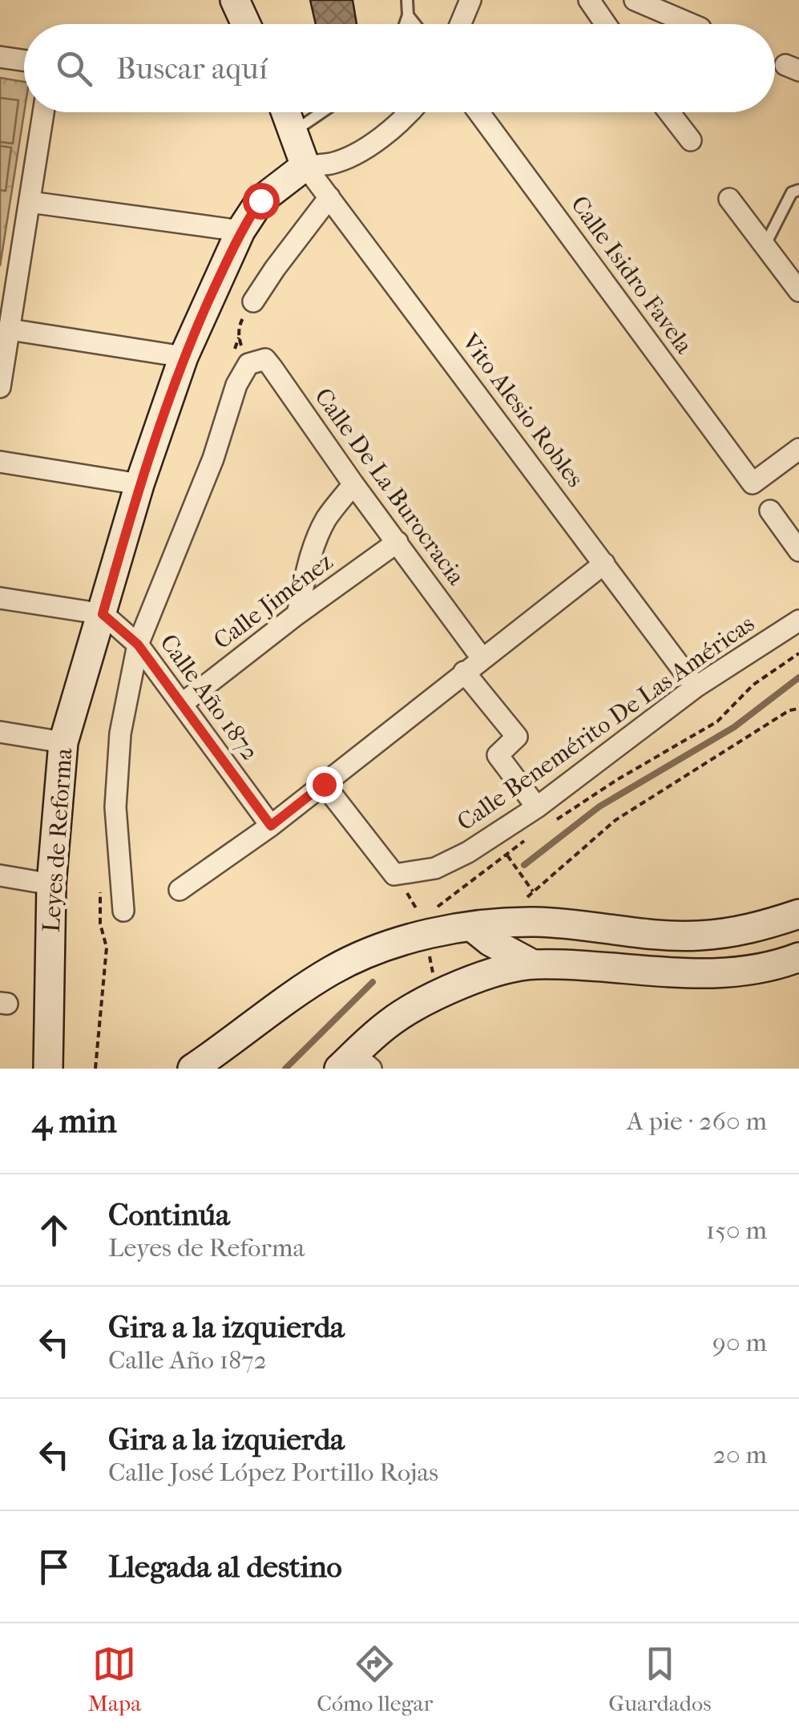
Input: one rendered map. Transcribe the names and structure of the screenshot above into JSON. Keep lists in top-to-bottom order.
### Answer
{
  "streets": {
    "street": [
      "Calle Isidro Favela",
      "Vito Alesio Robles",
      "Calle De La Burocracia",
      "Calle Jiménez",
      "Calle Año 1872",
      "Calle Benemérito De Las Américas",
      "Leyes de Reforma"
    ]
  },
  "crossings": [
    ["Vito Alesio Robles", "Calle Benemérito De Las Américas"],
    ["Vito Alesio Robles", "Leyes de Reforma"],
    ["Calle De La Burocracia", "Calle Jiménez"],
    ["Calle Jiménez", "Calle Año 1872"],
    ["Calle Año 1872", "Leyes de Reforma"]
  ],
  "page": {
    "search": "Buscar aquí",
    "heading": ["4 min", "A pie · 260 m"],
    "list": [
      ["Continúa", "Leyes de Reforma", "150 m"],
      ["Gira a la izquierda", "Calle Año 1872", "90 m"],
      ["Gira a la izquierda", "Calle José López Portillo Rojas", "20 m"],
      "Llegada al destino"
    ],
    "nav": ["Mapa", "Cómo llegar", "Guardados"]
  }
}
